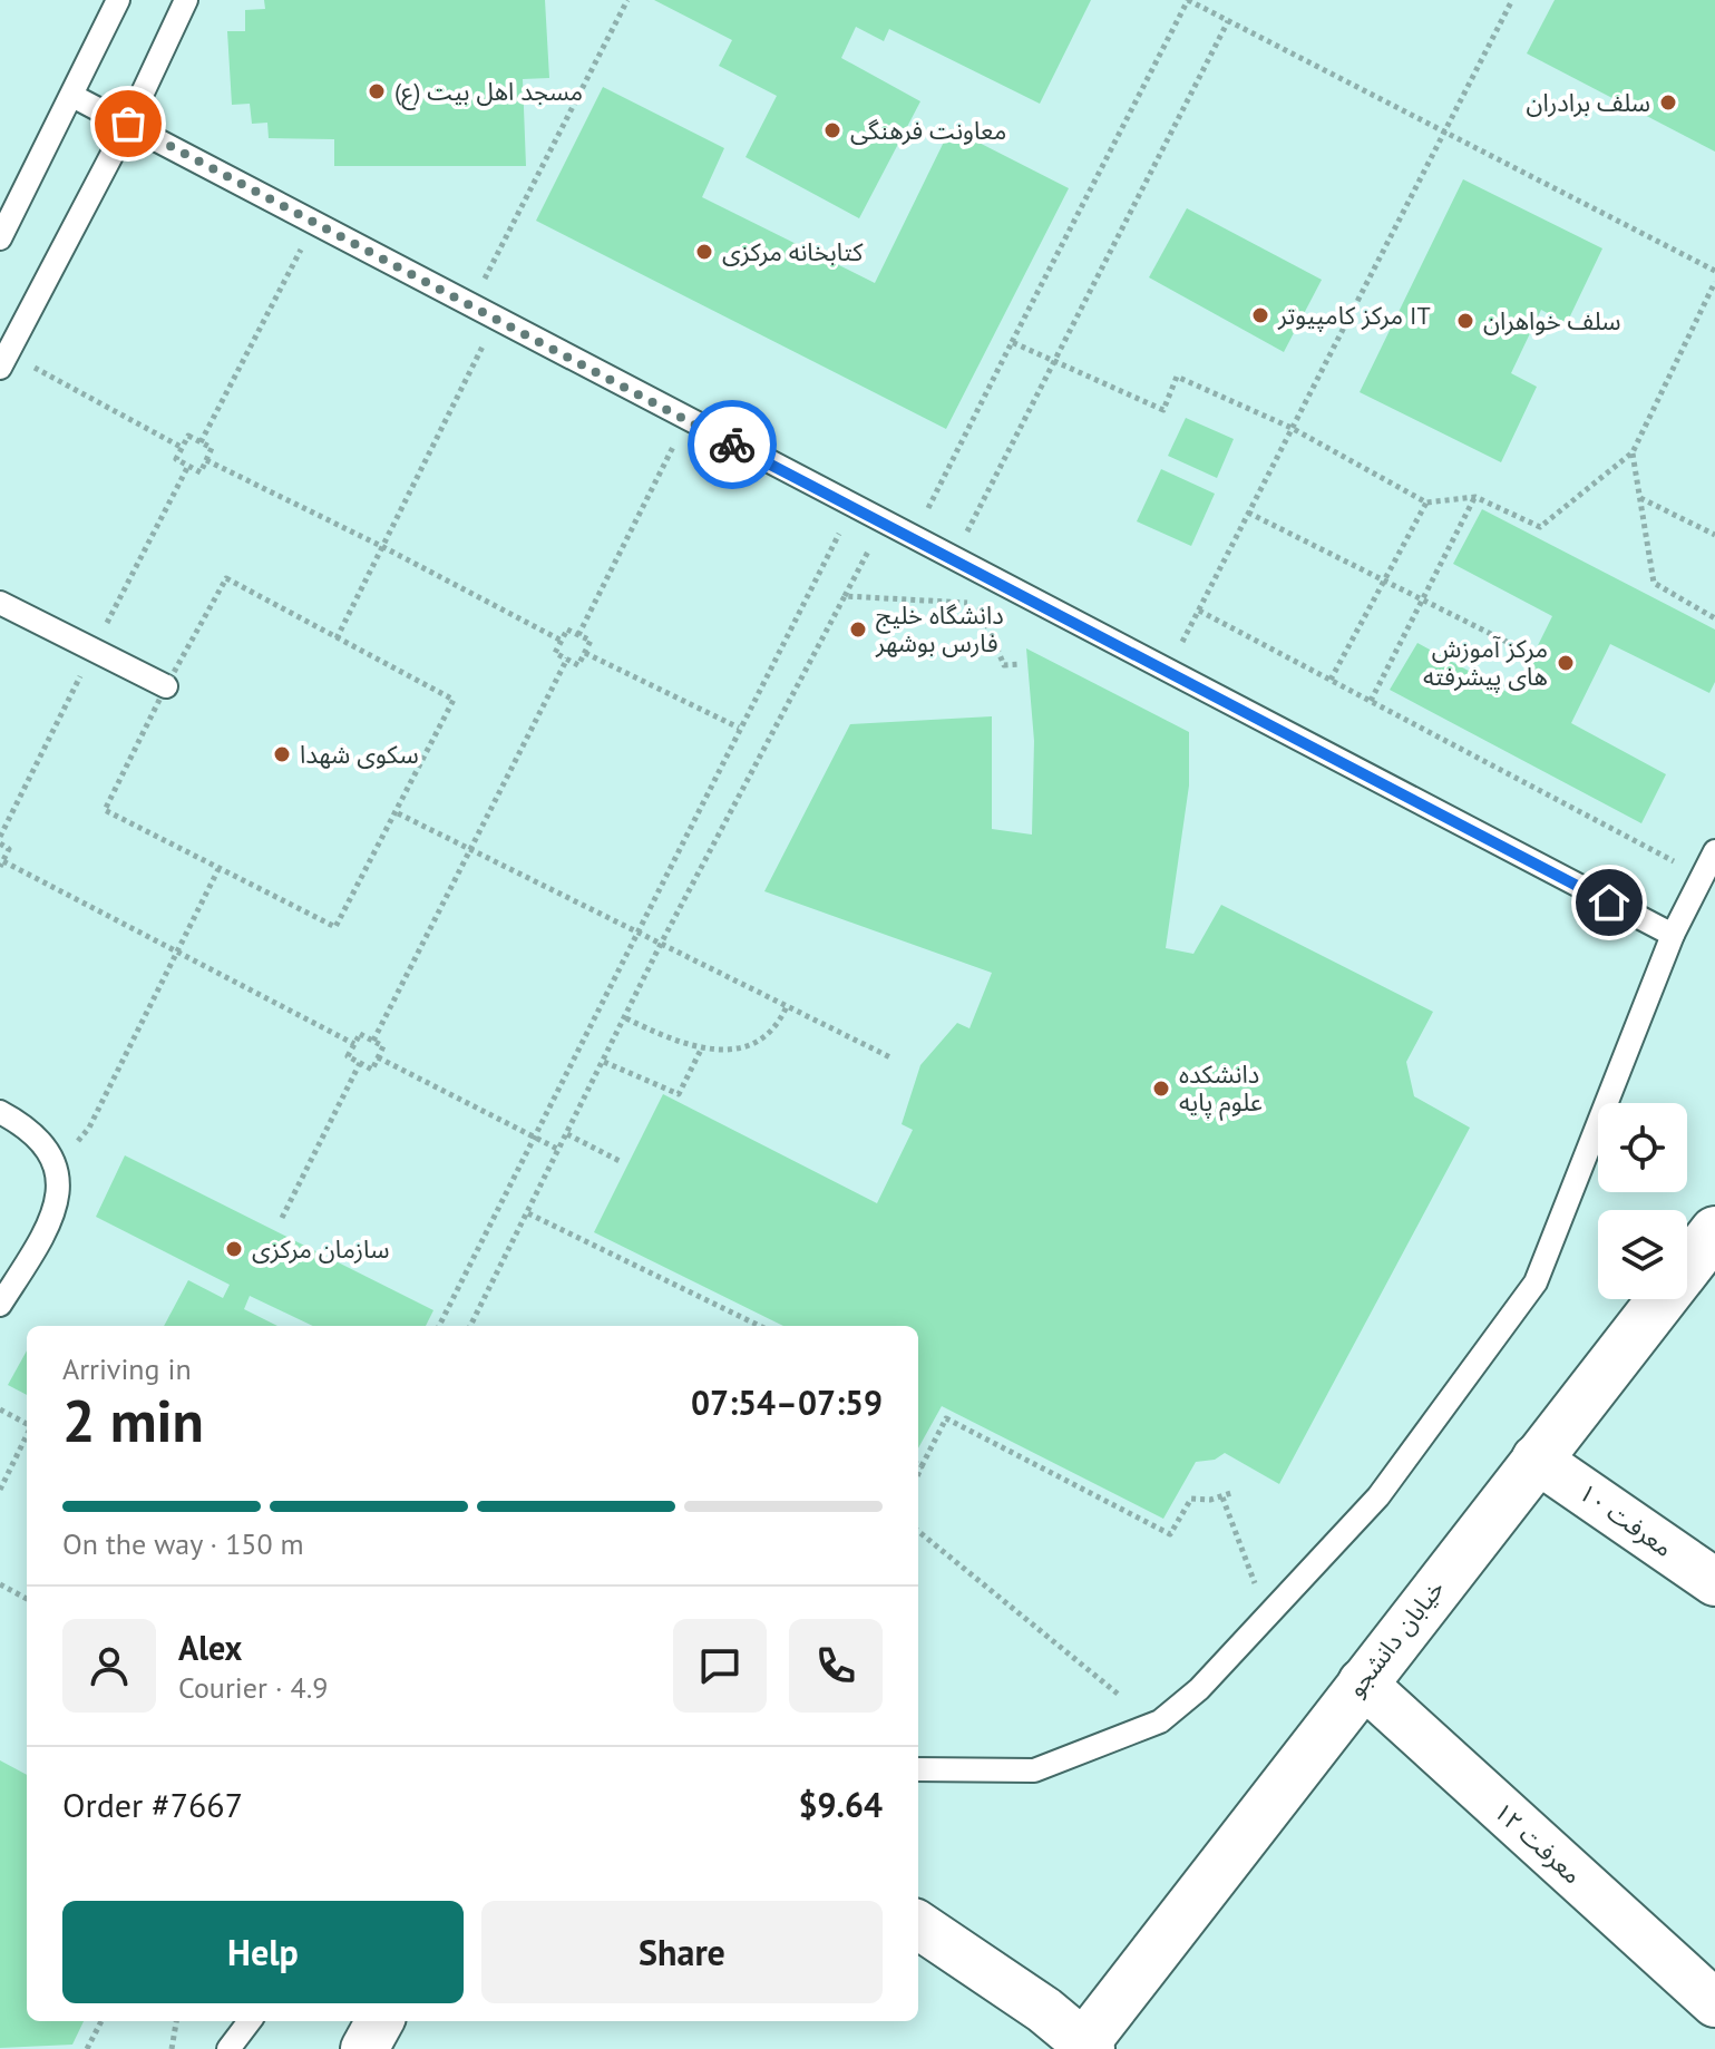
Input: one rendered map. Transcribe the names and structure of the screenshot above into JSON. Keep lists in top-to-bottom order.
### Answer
{
  "streets": {
    "street": ["معرفت ۱۰", "خیابان دانشجو", "معرفت ۱۲"]
  },
  "crossings": [
    ["معرفت ۱۰", "خیابان دانشجو"],
    ["خیابان دانشجو", "معرفت ۱۲"]
  ],
  "places": [
    "مسجد اهل بیت (ع)",
    "سلف برادران",
    "معاونت فرهنگی",
    "کتابخانه مرکزی",
    "مرکز کامپیوتر IT",
    "سلف خواهران",
    "دانشگاه خلیج فارس بوشهر",
    "مرکز آموزش های پیشرفته",
    "سکوی شهدا",
    "دانشکده علوم پایه",
    "سازمان مرکزی"
  ],
  "page": {
    "heading": ["2 min", "Arriving in", "07:54–07:59"],
    "panel": [
      "Alex",
      "Courier · 4.9",
      "Order #7667",
      "$9.64"
    ],
    "bar": "On the way · 150 m",
    "buttons": ["Help", "Share"]
  }
}
